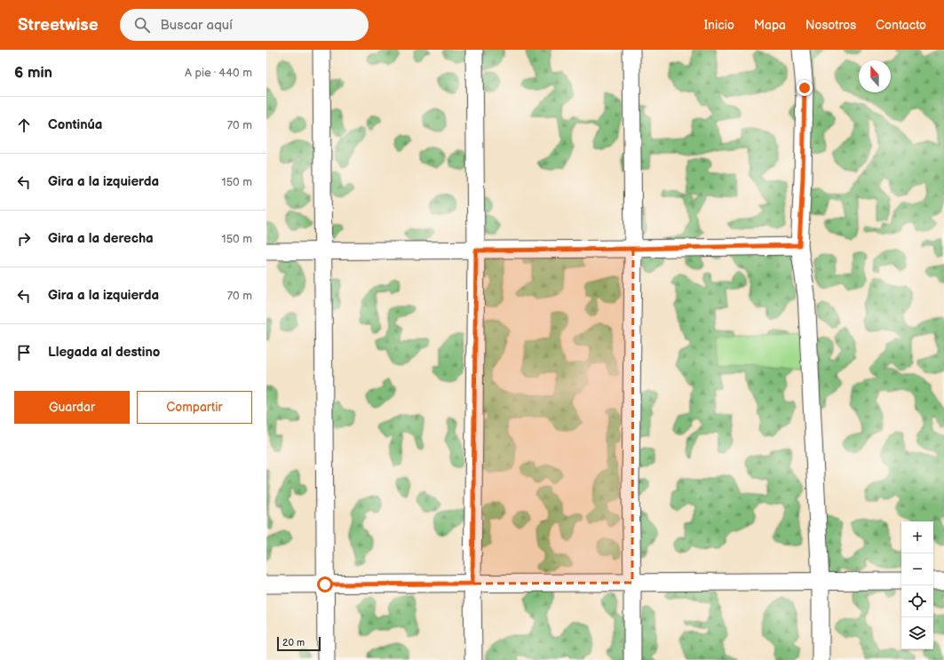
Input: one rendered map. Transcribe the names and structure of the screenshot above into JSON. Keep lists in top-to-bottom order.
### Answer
{
  "scale_bar": "20 m",
  "north": "top",
  "page": {
    "header": "Streetwise",
    "search": "Buscar aquí",
    "nav": [
      "Inicio",
      "Mapa",
      "Nosotros",
      "Contacto"
    ],
    "heading": ["6 min", "A pie · 440 m"],
    "list": [
      ["Continúa", "70 m"],
      ["Gira a la izquierda", "150 m"],
      ["Gira a la derecha", "150 m"],
      ["Gira a la izquierda", "70 m"],
      "Llegada al destino"
    ],
    "buttons": ["Guardar", "Compartir"],
    "map_buttons": ["+", "−"],
    "scale": "20 m"
  }
}
